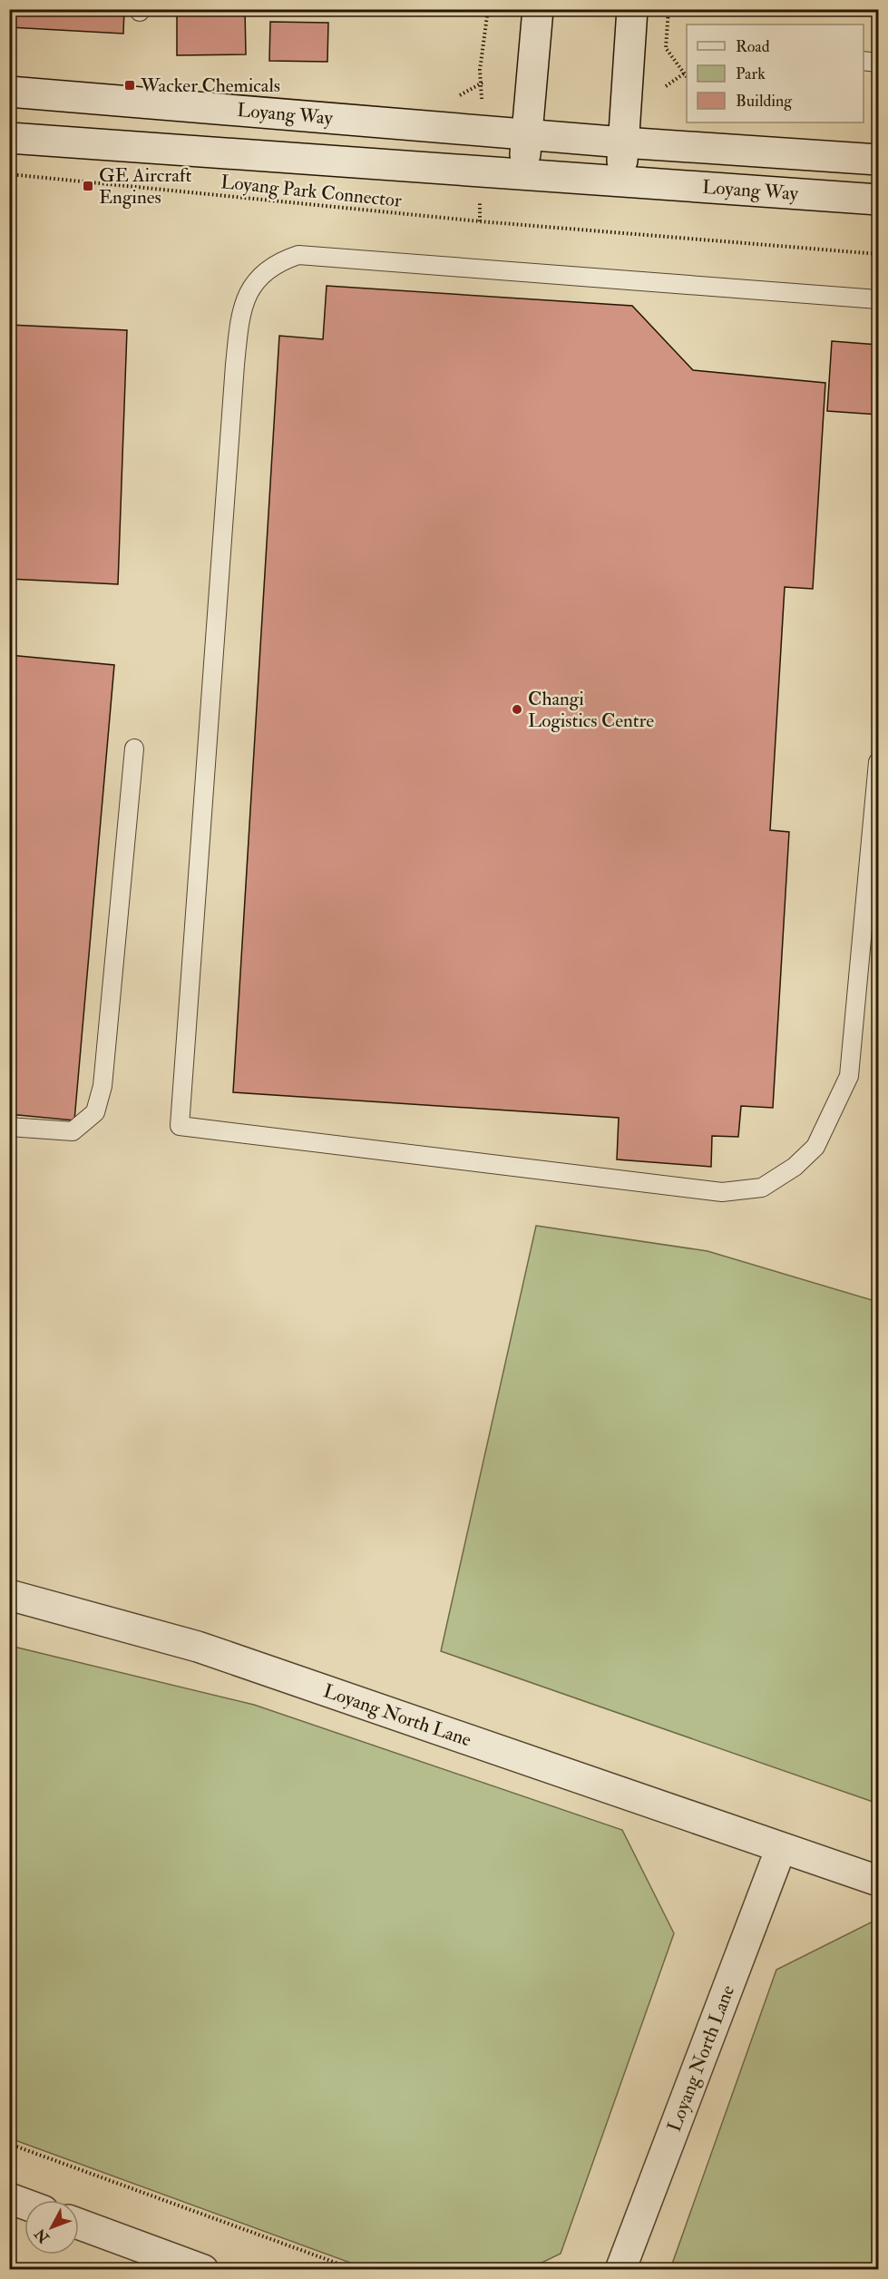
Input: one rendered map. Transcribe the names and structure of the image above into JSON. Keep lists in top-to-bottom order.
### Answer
{
  "streets": {
    "street": ["Loyang Way", "Loyang North Lane"],
    "path": ["Loyang Park Connector"]
  },
  "places": {
    "transit": ["Wacker Chemicals", "GE Aircraft Engines"],
    "other": ["Changi Logistics Centre"]
  },
  "legend": ["Road", "Park", "Building"],
  "north": "bottom left"
}
